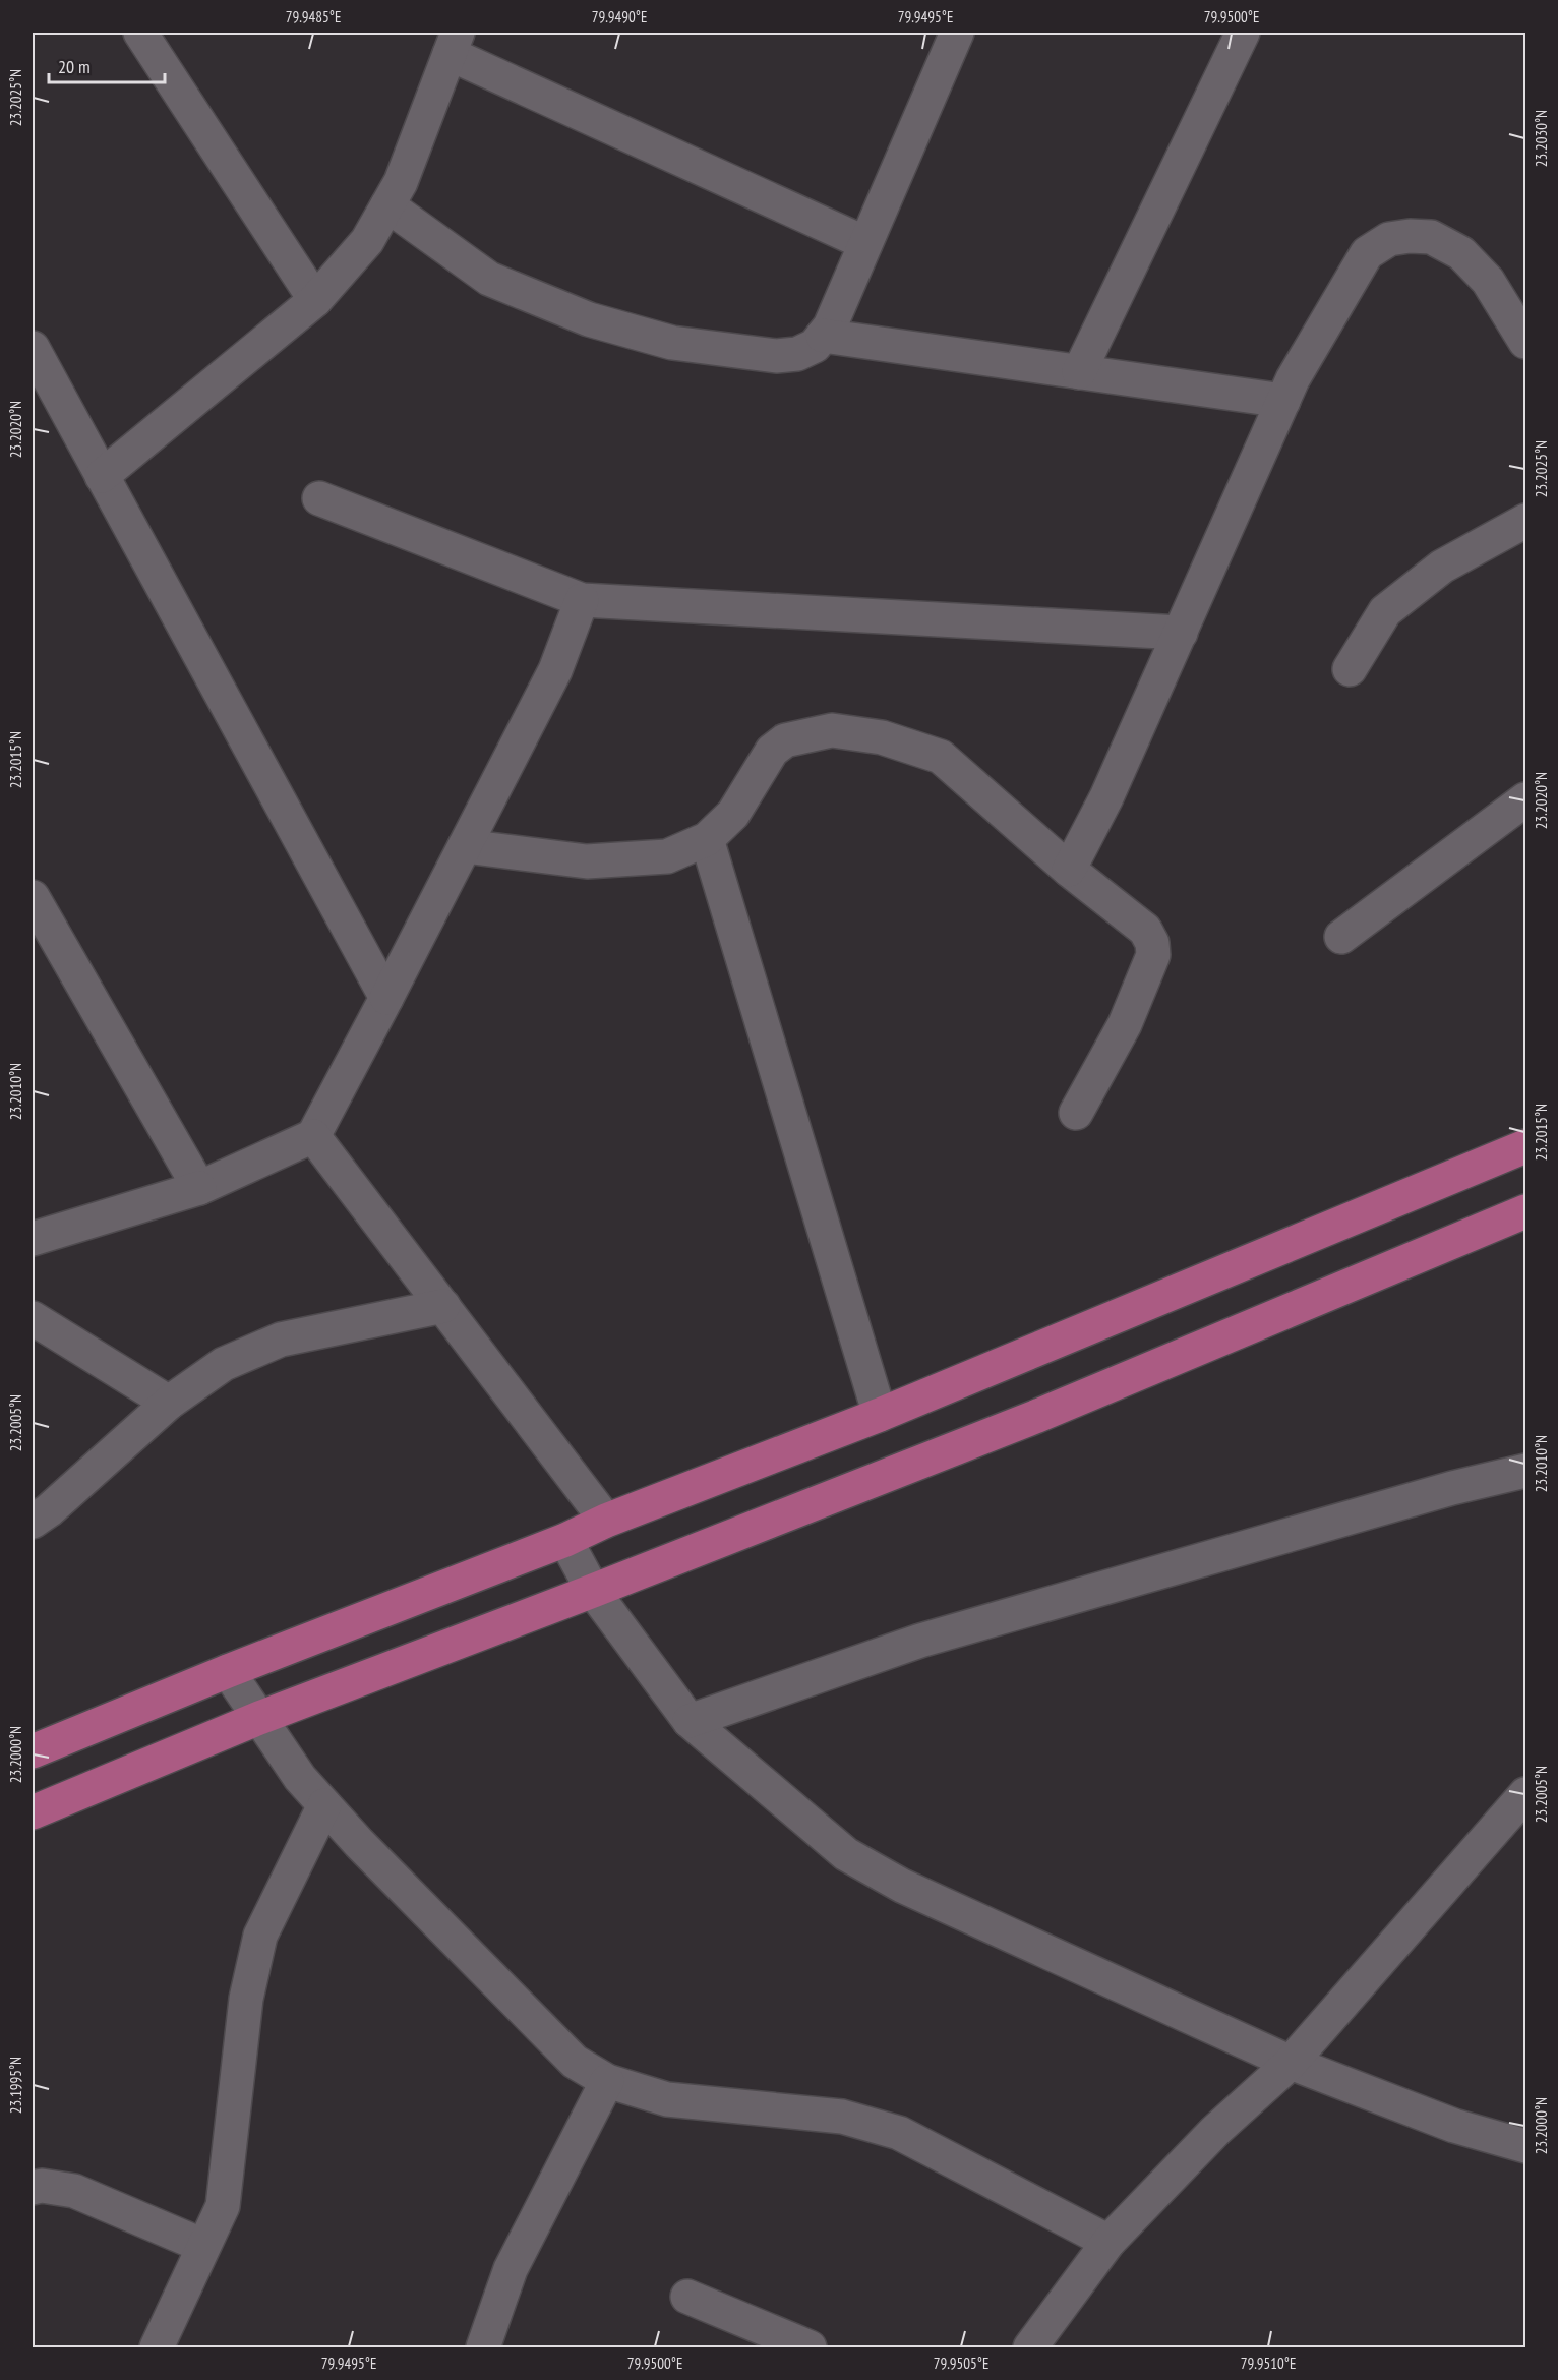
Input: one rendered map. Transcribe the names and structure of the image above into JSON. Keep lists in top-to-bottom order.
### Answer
{
  "scale_bar": "20 m",
  "coordinates": [
    "79.9485°E",
    "79.9490°E",
    "79.9495°E",
    "79.9500°E",
    "23.2025°N",
    "23.2030°N",
    "23.2020°N",
    "23.2015°N",
    "23.2010°N",
    "23.2005°N",
    "23.2000°N",
    "23.1995°N",
    "79.9505°E",
    "79.9510°E"
  ]
}
